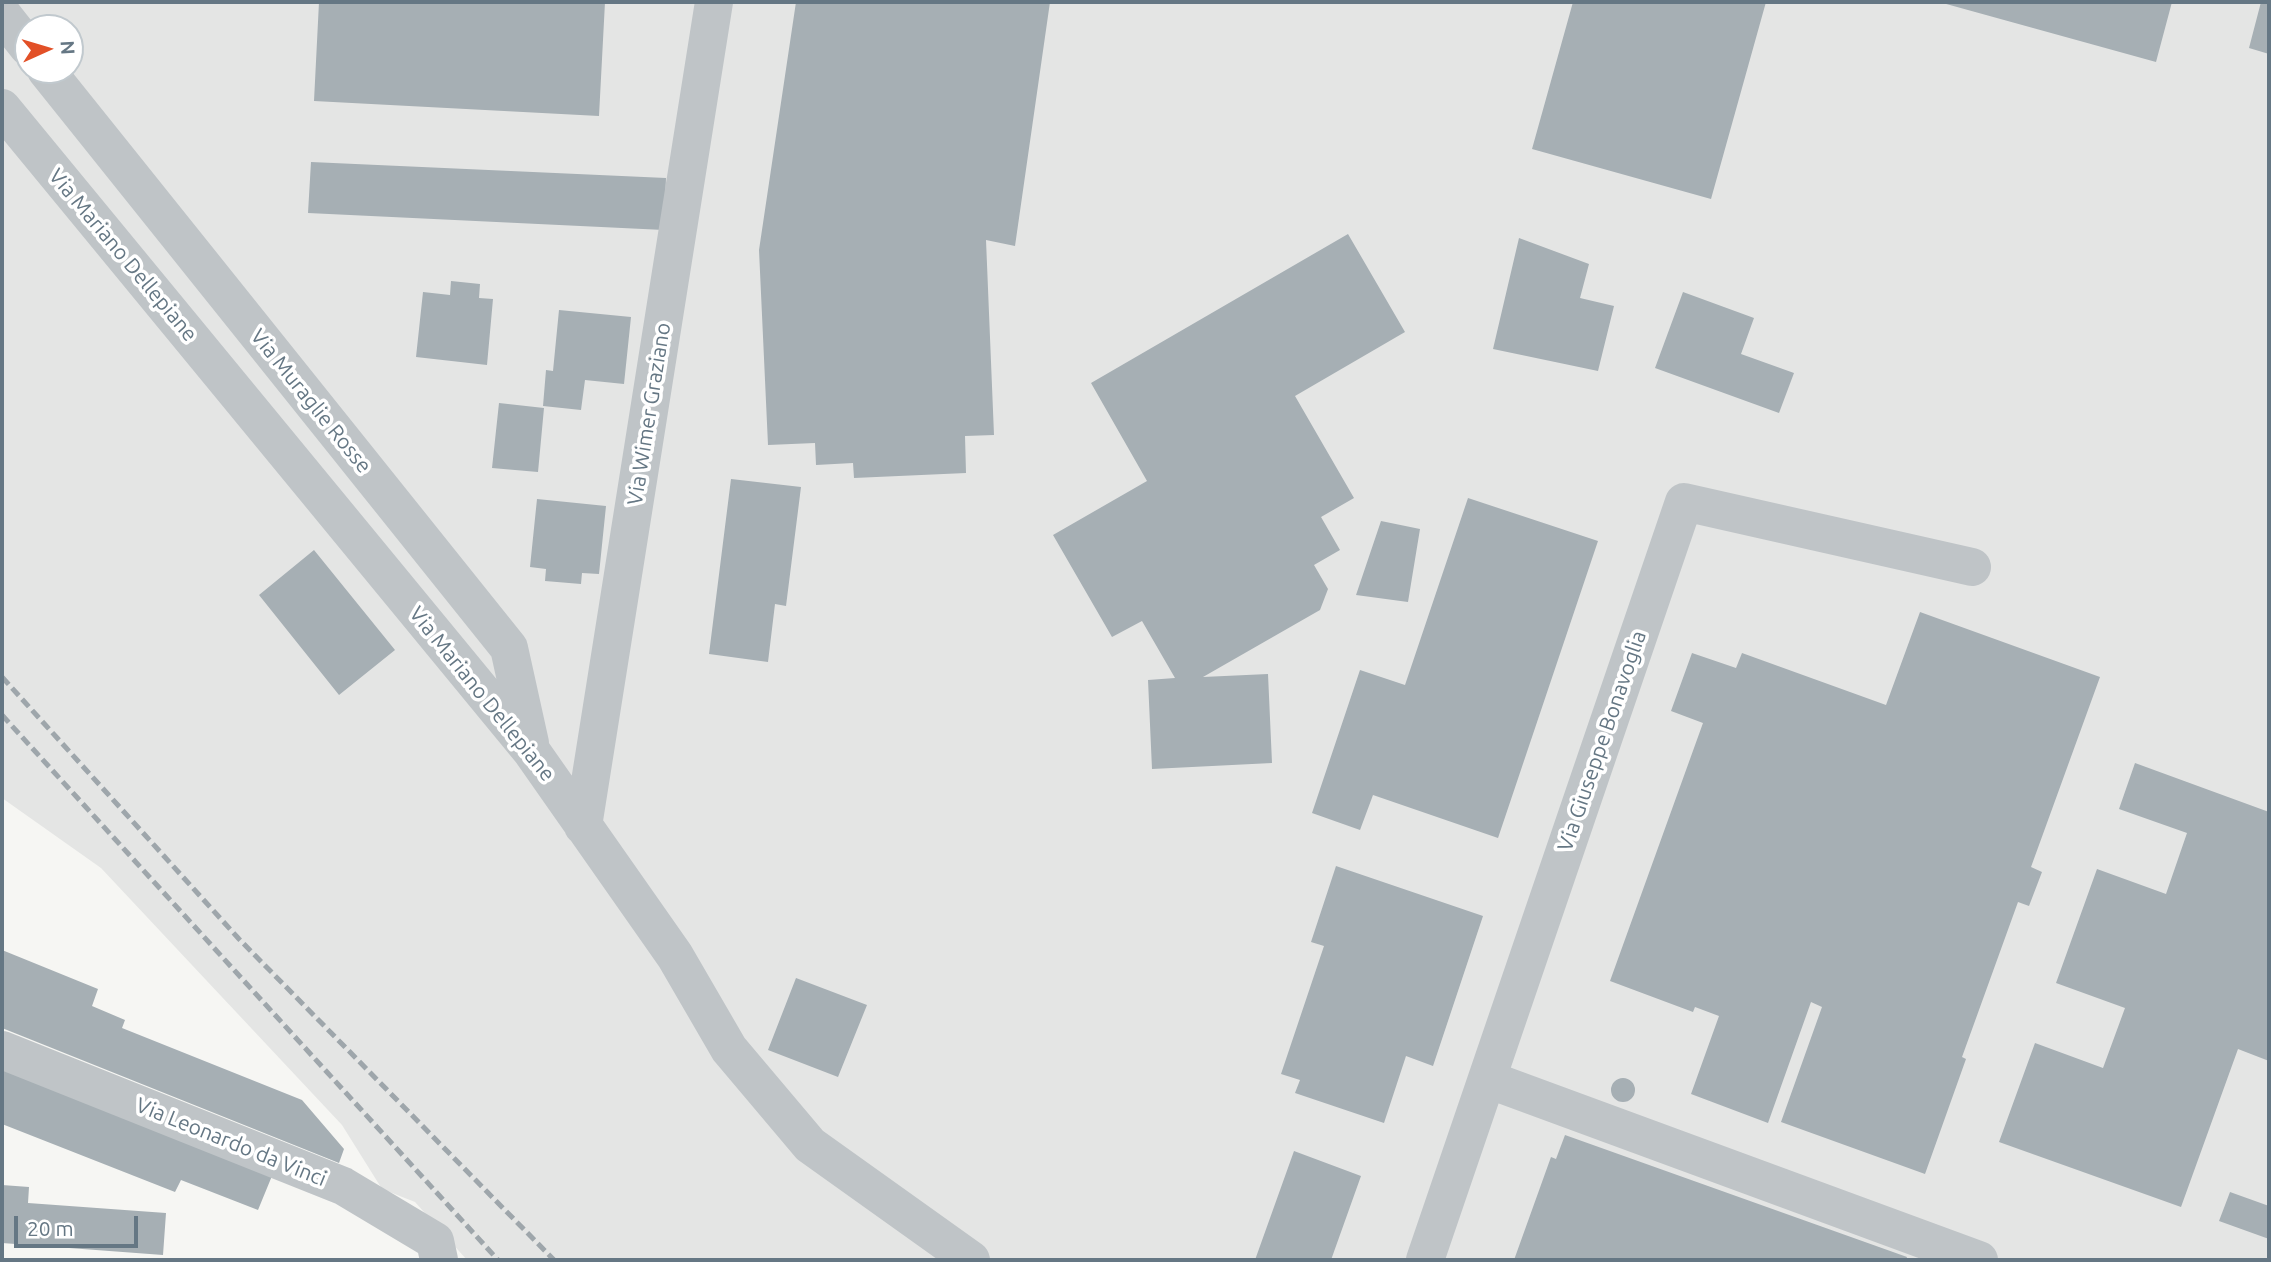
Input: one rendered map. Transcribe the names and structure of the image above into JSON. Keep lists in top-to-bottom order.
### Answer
{
  "streets": {
    "street": [
      "Via Mariano Dellepiane",
      "Via Muraglie Rosse",
      "Via Wimer Graziano",
      "Via Giuseppe Bonavoglia",
      "Via Leonardo da Vinci"
    ]
  },
  "crossings": [
    ["Via Mariano Dellepiane", "Via Muraglie Rosse"],
    ["Via Mariano Dellepiane", "Via Wimer Graziano"]
  ],
  "scale_bar": "20 m",
  "north": "right"
}
